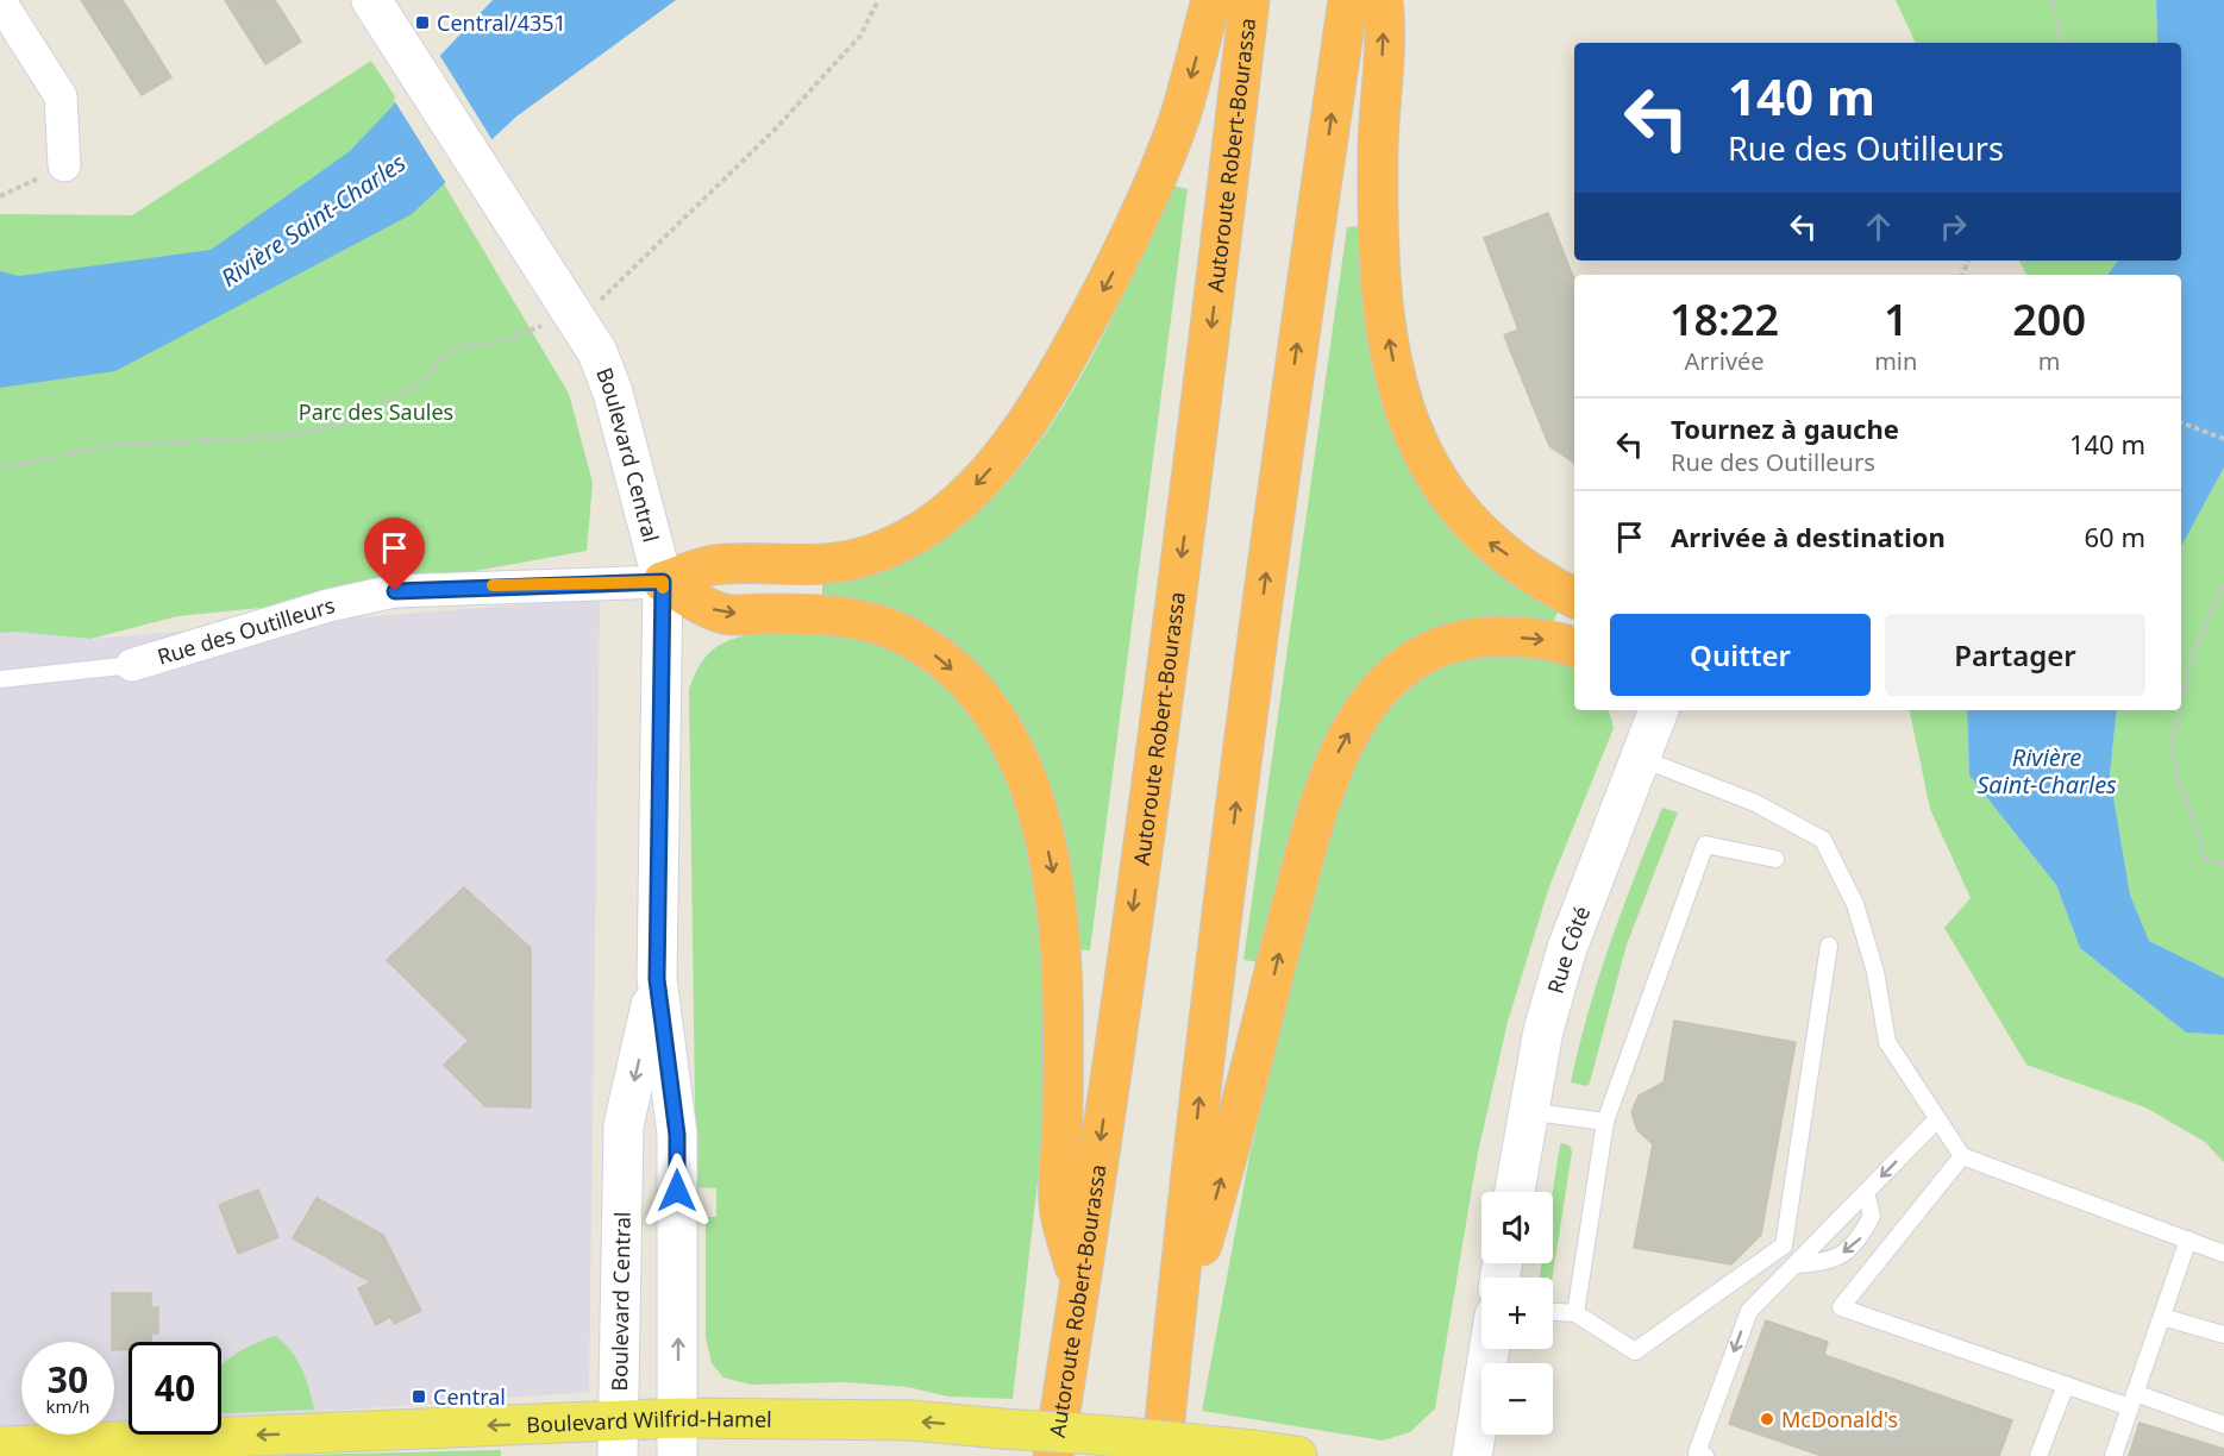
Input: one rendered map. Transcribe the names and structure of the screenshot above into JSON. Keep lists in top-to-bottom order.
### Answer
{
  "streets": {
    "highway": ["Autoroute Robert-Bourassa"],
    "main road": ["Boulevard Wilfrid-Hamel"],
    "street": ["Boulevard Central", "Rue des Outilleurs", "Rue Côté"]
  },
  "crossings": [
    ["Autoroute Robert-Bourassa", "Boulevard Wilfrid-Hamel"],
    ["Boulevard Central", "Rue des Outilleurs"],
    ["Boulevard Central", "Boulevard Wilfrid-Hamel"]
  ],
  "one_way": ["Boulevard Wilfrid-Hamel"],
  "water": ["Rivière Saint-Charles"],
  "parks": ["Parc des Saules"],
  "places": {
    "transit": ["Central/4351", "Central"],
    "other": ["McDonald's"]
  },
  "page": {
    "turn": ["140 m", "Rue des Outilleurs"],
    "eta": [
      "18:22",
      "Arrivée",
      "1",
      "min",
      "200",
      "m"
    ],
    "list": [
      {
        "name": "Tournez à gauche",
        "note": "Rue des Outilleurs",
        "value": "140 m"
      },
      {
        "name": "Arrivée à destination",
        "value": "60 m"
      }
    ],
    "buttons": ["Quitter", "Partager"],
    "map_buttons": ["+", "−"],
    "speed": "30 km/h",
    "limit": "40"
  }
}
